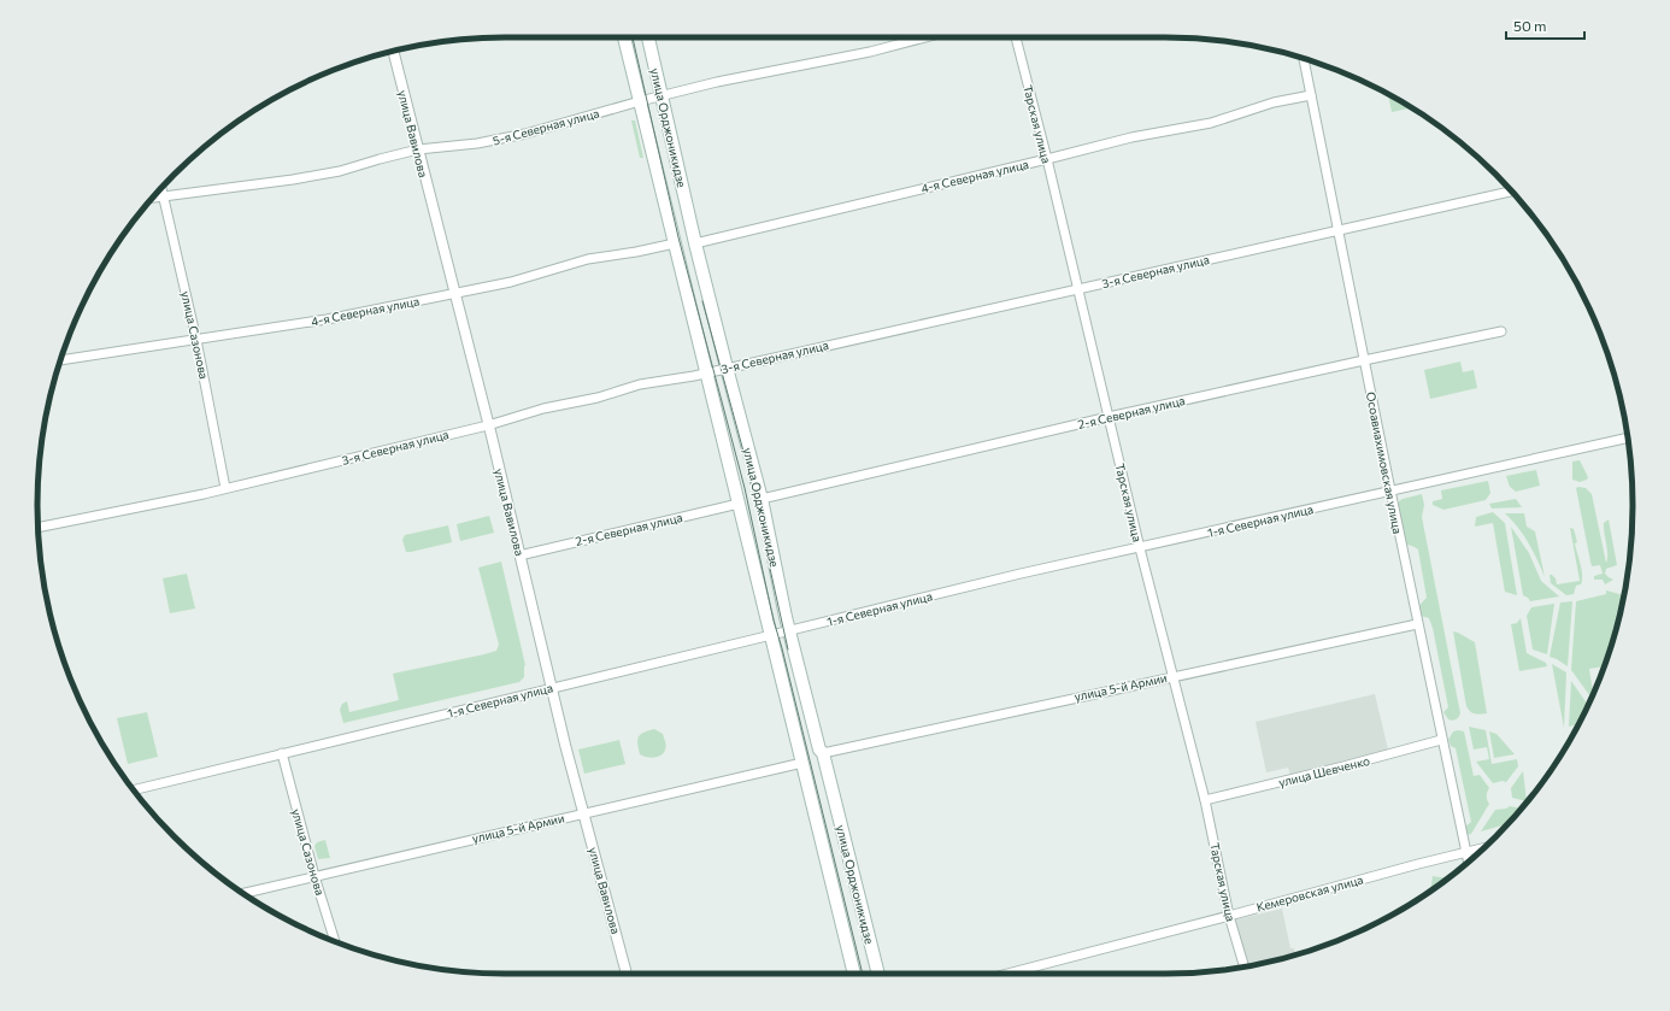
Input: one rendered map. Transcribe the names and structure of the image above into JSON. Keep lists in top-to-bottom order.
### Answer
{
  "streets": {
    "main road": ["улица Орджоникидзе"],
    "street": [
      "Тарская улица",
      "5-я Северная улица",
      "улица Вавилова",
      "4-я Северная улица",
      "3-я Северная улица",
      "улица Сазонова",
      "2-я Северная улица",
      "Осоавиахимовская улица",
      "1-я Северная улица",
      "улица 5-й Армии",
      "улица Шевченко",
      "Кемеровская улица"
    ]
  },
  "crossings": [
    ["Тарская улица", "4-я Северная улица"],
    ["Тарская улица", "3-я Северная улица"],
    ["Тарская улица", "2-я Северная улица"],
    ["Тарская улица", "1-я Северная улица"],
    ["Тарская улица", "улица 5-й Армии"],
    ["Тарская улица", "улица Шевченко"],
    ["Тарская улица", "Кемеровская улица"],
    ["5-я Северная улица", "улица Орджоникидзе"],
    ["5-я Северная улица", "улица Вавилова"],
    ["5-я Северная улица", "улица Сазонова"],
    ["улица Орджоникидзе", "4-я Северная улица"],
    ["улица Орджоникидзе", "3-я Северная улица"],
    ["улица Орджоникидзе", "2-я Северная улица"],
    ["улица Орджоникидзе", "1-я Северная улица"],
    ["улица Орджоникидзе", "улица 5-й Армии"],
    ["улица Вавилова", "4-я Северная улица"],
    ["улица Вавилова", "3-я Северная улица"],
    ["улица Вавилова", "2-я Северная улица"],
    ["улица Вавилова", "1-я Северная улица"],
    ["улица Вавилова", "улица 5-й Армии"],
    ["4-я Северная улица", "улица Сазонова"],
    ["4-я Северная улица", "Осоавиахимовская улица"],
    ["3-я Северная улица", "улица Сазонова"],
    ["3-я Северная улица", "Осоавиахимовская улица"],
    ["улица Сазонова", "1-я Северная улица"],
    ["улица Сазонова", "улица 5-й Армии"],
    ["2-я Северная улица", "Осоавиахимовская улица"],
    ["Осоавиахимовская улица", "1-я Северная улица"],
    ["Осоавиахимовская улица", "улица 5-й Армии"],
    ["Осоавиахимовская улица", "улица Шевченко"],
    ["Осоавиахимовская улица", "Кемеровская улица"]
  ],
  "scale_bar": "50 m"
}
